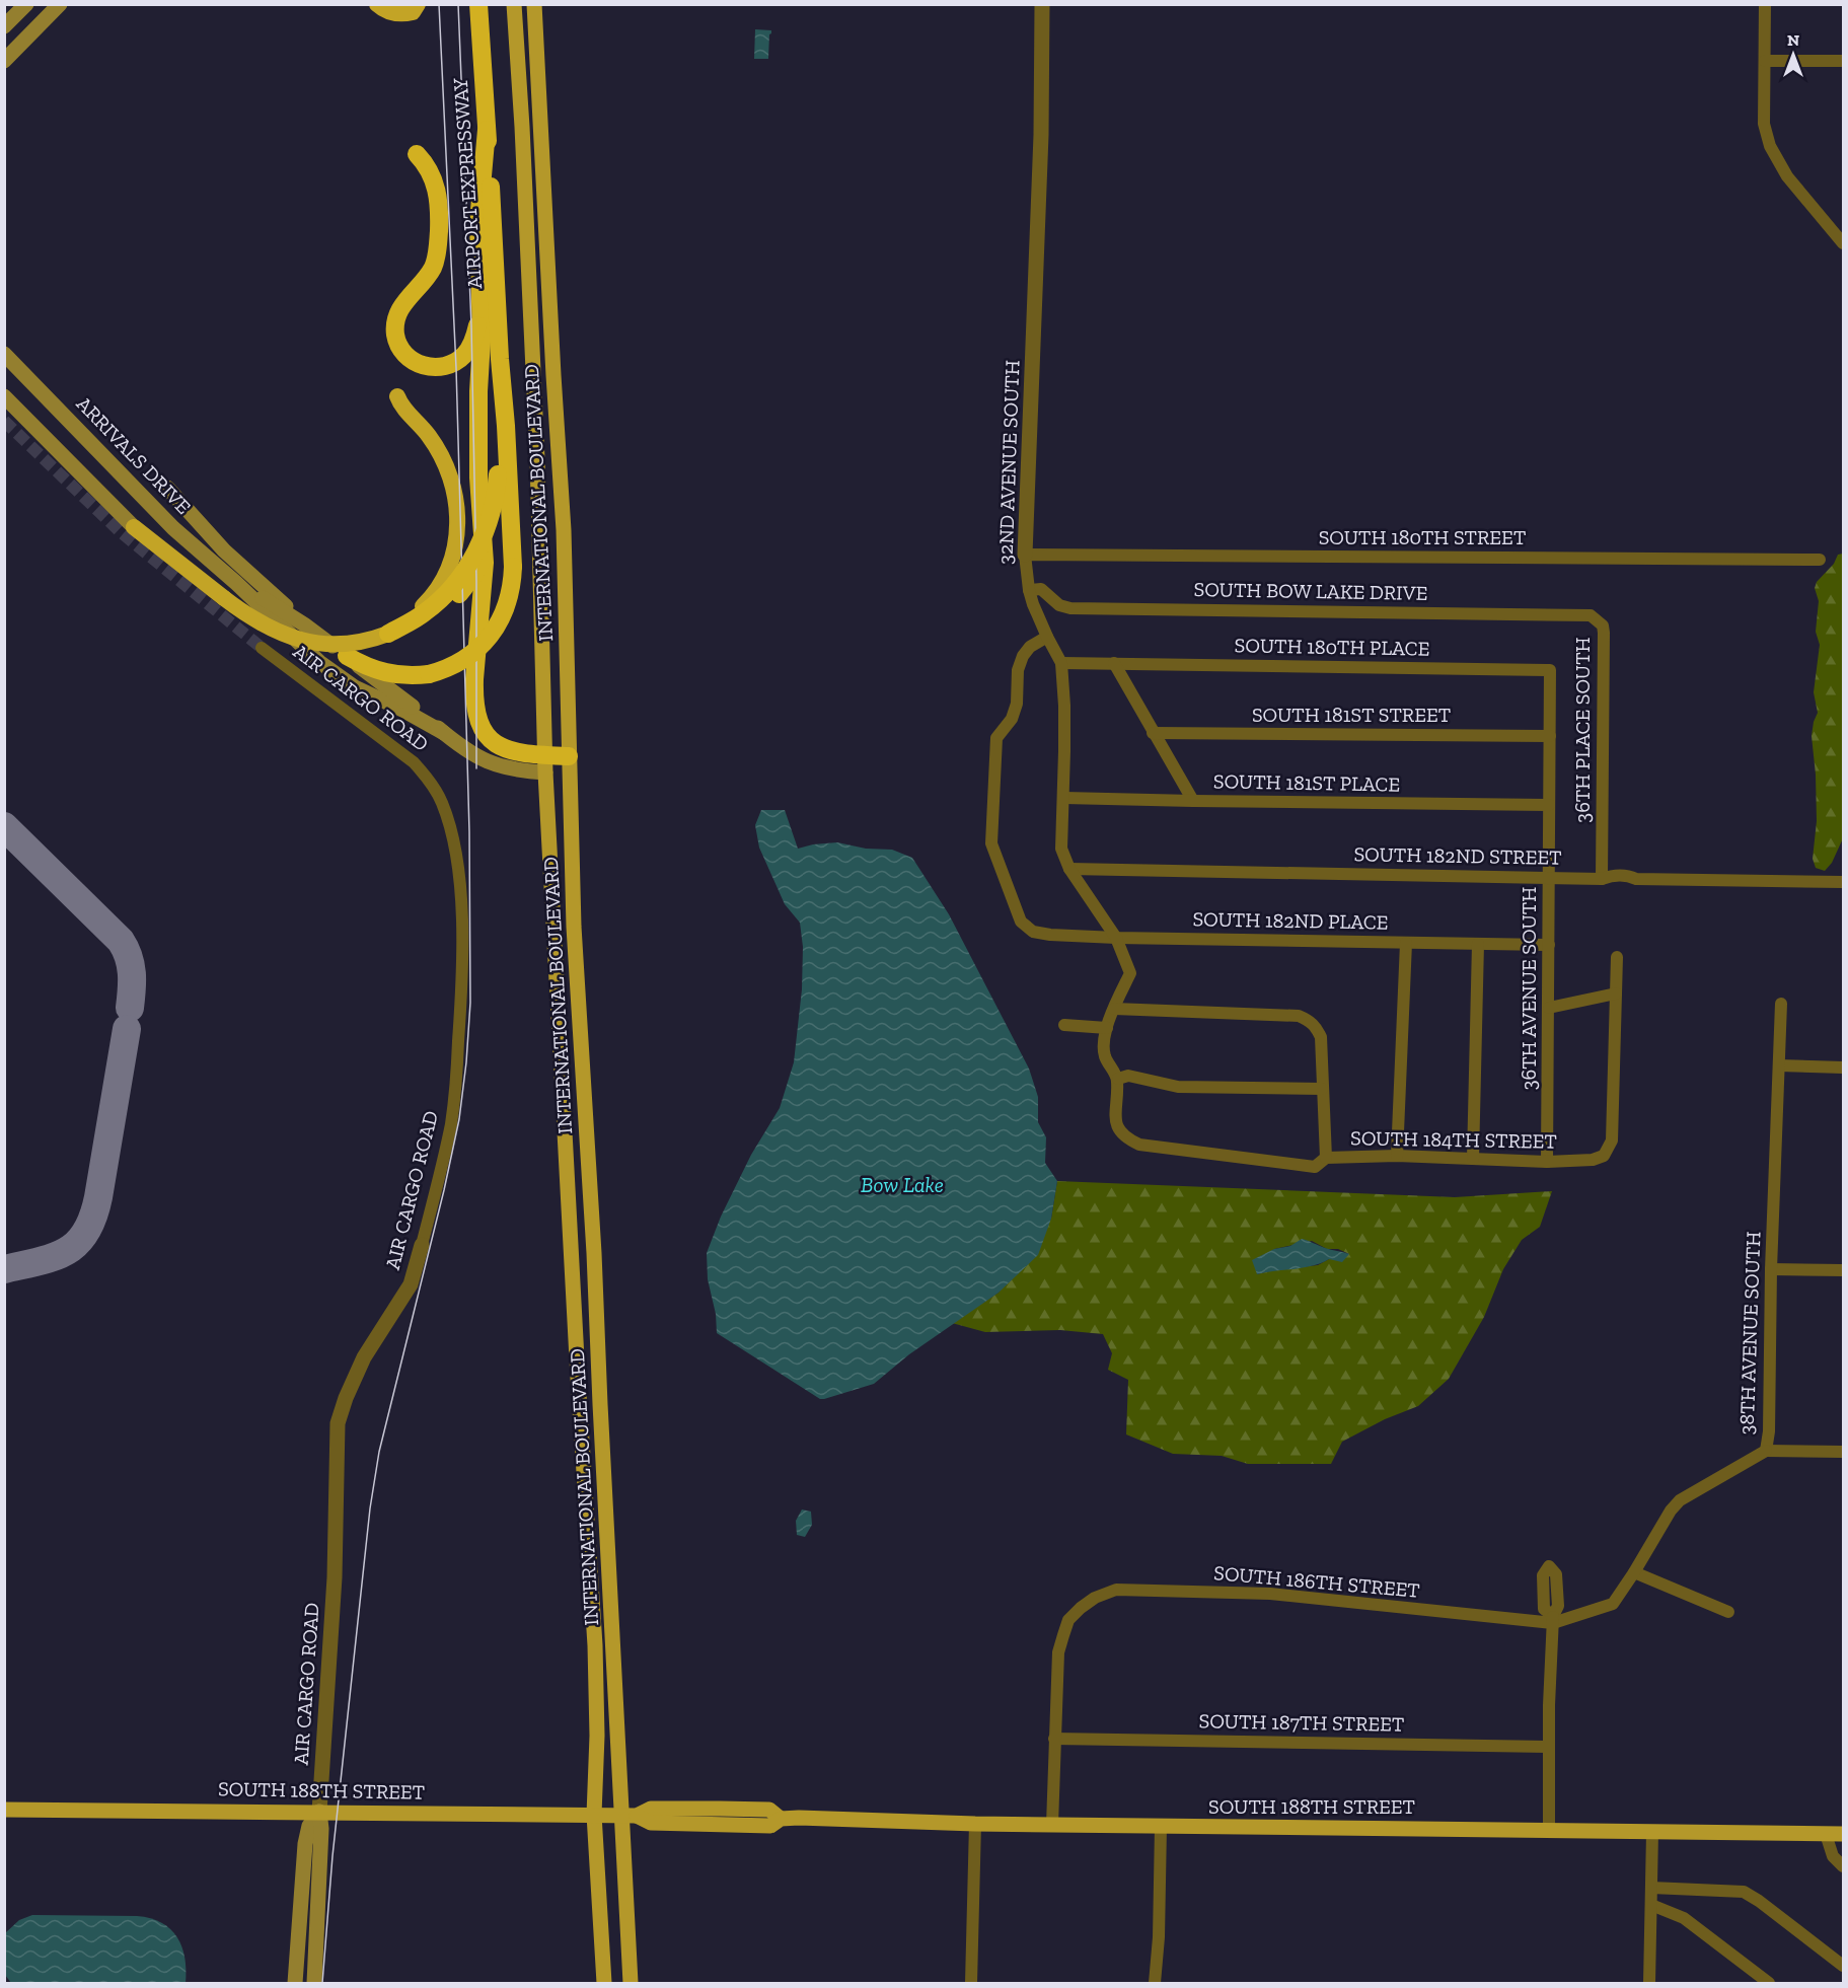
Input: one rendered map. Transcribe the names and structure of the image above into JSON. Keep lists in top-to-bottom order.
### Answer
{
  "streets": {
    "highway": ["AIRPORT EXPRESSWAY"],
    "main road": ["ARRIVALS DRIVE", "INTERNATIONAL BOULEVARD", "SOUTH 188TH STREET"],
    "street": [
      "32ND AVENUE SOUTH",
      "SOUTH 180TH STREET",
      "SOUTH BOW LAKE DRIVE",
      "SOUTH 180TH PLACE",
      "AIR CARGO ROAD",
      "SOUTH 181ST STREET",
      "36TH PLACE SOUTH",
      "SOUTH 181ST PLACE",
      "SOUTH 182ND STREET",
      "SOUTH 182ND PLACE",
      "36TH AVENUE SOUTH",
      "SOUTH 184TH STREET",
      "38TH AVENUE SOUTH",
      "SOUTH 186TH STREET",
      "SOUTH 187TH STREET"
    ]
  },
  "crossings": [
    ["ARRIVALS DRIVE", "INTERNATIONAL BOULEVARD"],
    ["32ND AVENUE SOUTH", "SOUTH 180TH STREET"],
    ["32ND AVENUE SOUTH", "SOUTH BOW LAKE DRIVE"],
    ["32ND AVENUE SOUTH", "SOUTH 180TH PLACE"],
    ["32ND AVENUE SOUTH", "SOUTH 181ST PLACE"],
    ["32ND AVENUE SOUTH", "SOUTH 182ND STREET"],
    ["32ND AVENUE SOUTH", "SOUTH 182ND PLACE"],
    ["32ND AVENUE SOUTH", "SOUTH 184TH STREET"],
    ["INTERNATIONAL BOULEVARD", "SOUTH 188TH STREET"],
    ["SOUTH BOW LAKE DRIVE", "36TH PLACE SOUTH"],
    ["SOUTH 180TH PLACE", "36TH AVENUE SOUTH"],
    ["AIR CARGO ROAD", "SOUTH 188TH STREET"],
    ["SOUTH 181ST STREET", "36TH AVENUE SOUTH"],
    ["36TH PLACE SOUTH", "SOUTH 182ND STREET"],
    ["SOUTH 181ST PLACE", "36TH AVENUE SOUTH"],
    ["SOUTH 182ND STREET", "36TH AVENUE SOUTH"],
    ["SOUTH 182ND PLACE", "36TH AVENUE SOUTH"],
    ["36TH AVENUE SOUTH", "SOUTH 184TH STREET"],
    ["38TH AVENUE SOUTH", "SOUTH 186TH STREET"],
    ["SOUTH 186TH STREET", "SOUTH 187TH STREET"]
  ],
  "water": ["Bow Lake"],
  "north": "top"
}
